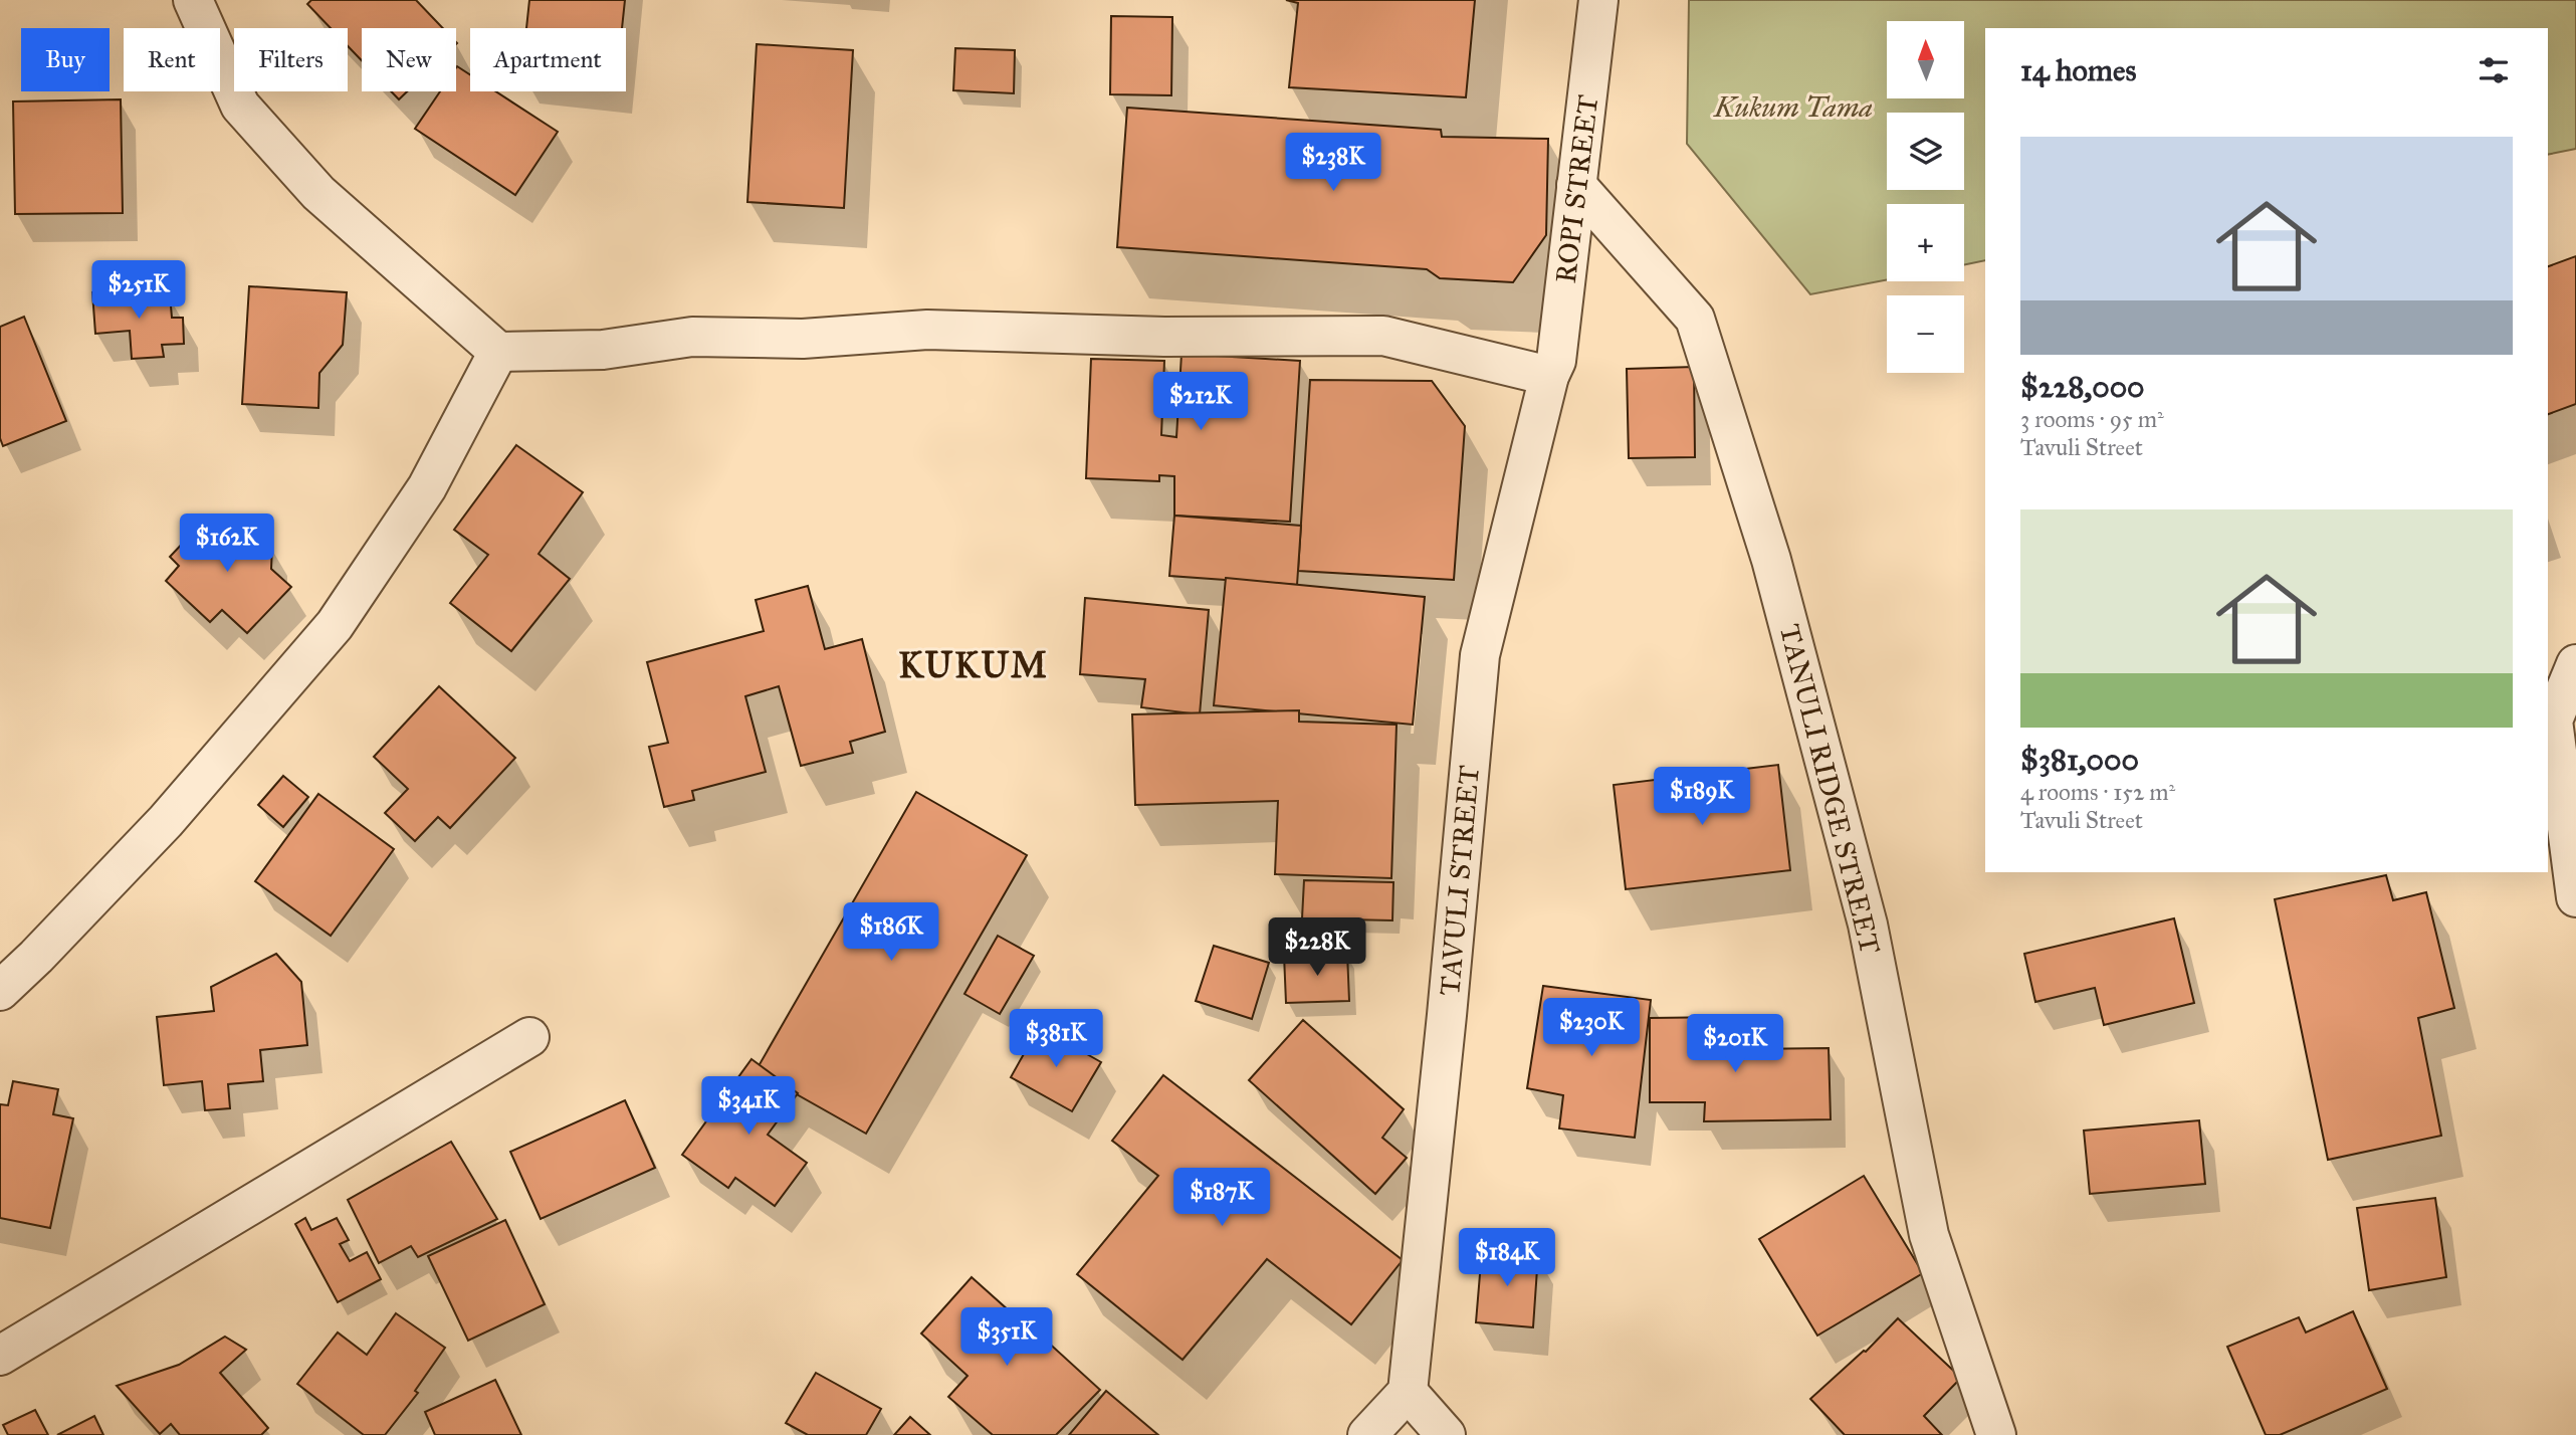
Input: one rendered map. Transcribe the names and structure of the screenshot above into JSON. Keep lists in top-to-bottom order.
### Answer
{
  "streets": {
    "street": ["ROPI STREET", "TANULI RIDGE STREET", "TAVULI STREET"]
  },
  "crossings": [
    ["ROPI STREET", "TANULI RIDGE STREET"],
    ["ROPI STREET", "TAVULI STREET"]
  ],
  "districts": ["KUKUM"],
  "parks": ["Kukum Tama"],
  "north": "top",
  "page": {
    "map_buttons": ["+", "−"],
    "chip": [
      "Buy",
      "Rent",
      "Filters",
      "New",
      "Apartment"
    ],
    "heading": "14 homes",
    "list": [
      {
        "name": "$228,000",
        "note": "3 rooms · 95 m² · Tavuli Street"
      },
      {
        "name": "$381,000",
        "note": "4 rooms · 152 m² · Tavuli Street"
      }
    ],
    "price": [
      "$238K",
      "$251K",
      "$212K",
      "$162K",
      "$189K",
      "$186K",
      "$228K",
      "$230K",
      "$381K",
      "$201K",
      "$341K",
      "$187K",
      "$184K",
      "$351K"
    ]
  }
}
